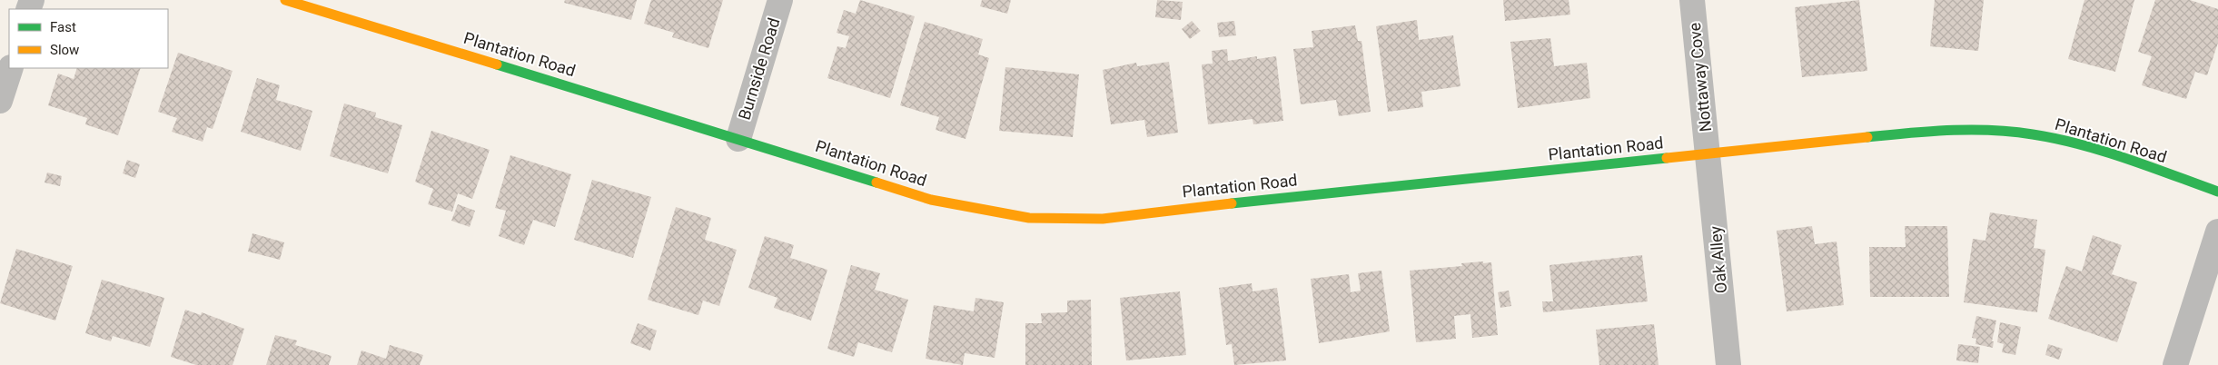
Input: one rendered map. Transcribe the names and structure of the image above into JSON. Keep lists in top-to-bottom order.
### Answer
{
  "streets": {
    "street": [
      "Plantation Road",
      "Burnside Road",
      "Nottaway Cove",
      "Oak Alley"
    ]
  },
  "crossings": [
    ["Plantation Road", "Burnside Road"],
    ["Plantation Road", "Nottaway Cove"],
    ["Plantation Road", "Oak Alley"],
    ["Nottaway Cove", "Oak Alley"]
  ],
  "legend": ["Fast", "Slow"]
}
